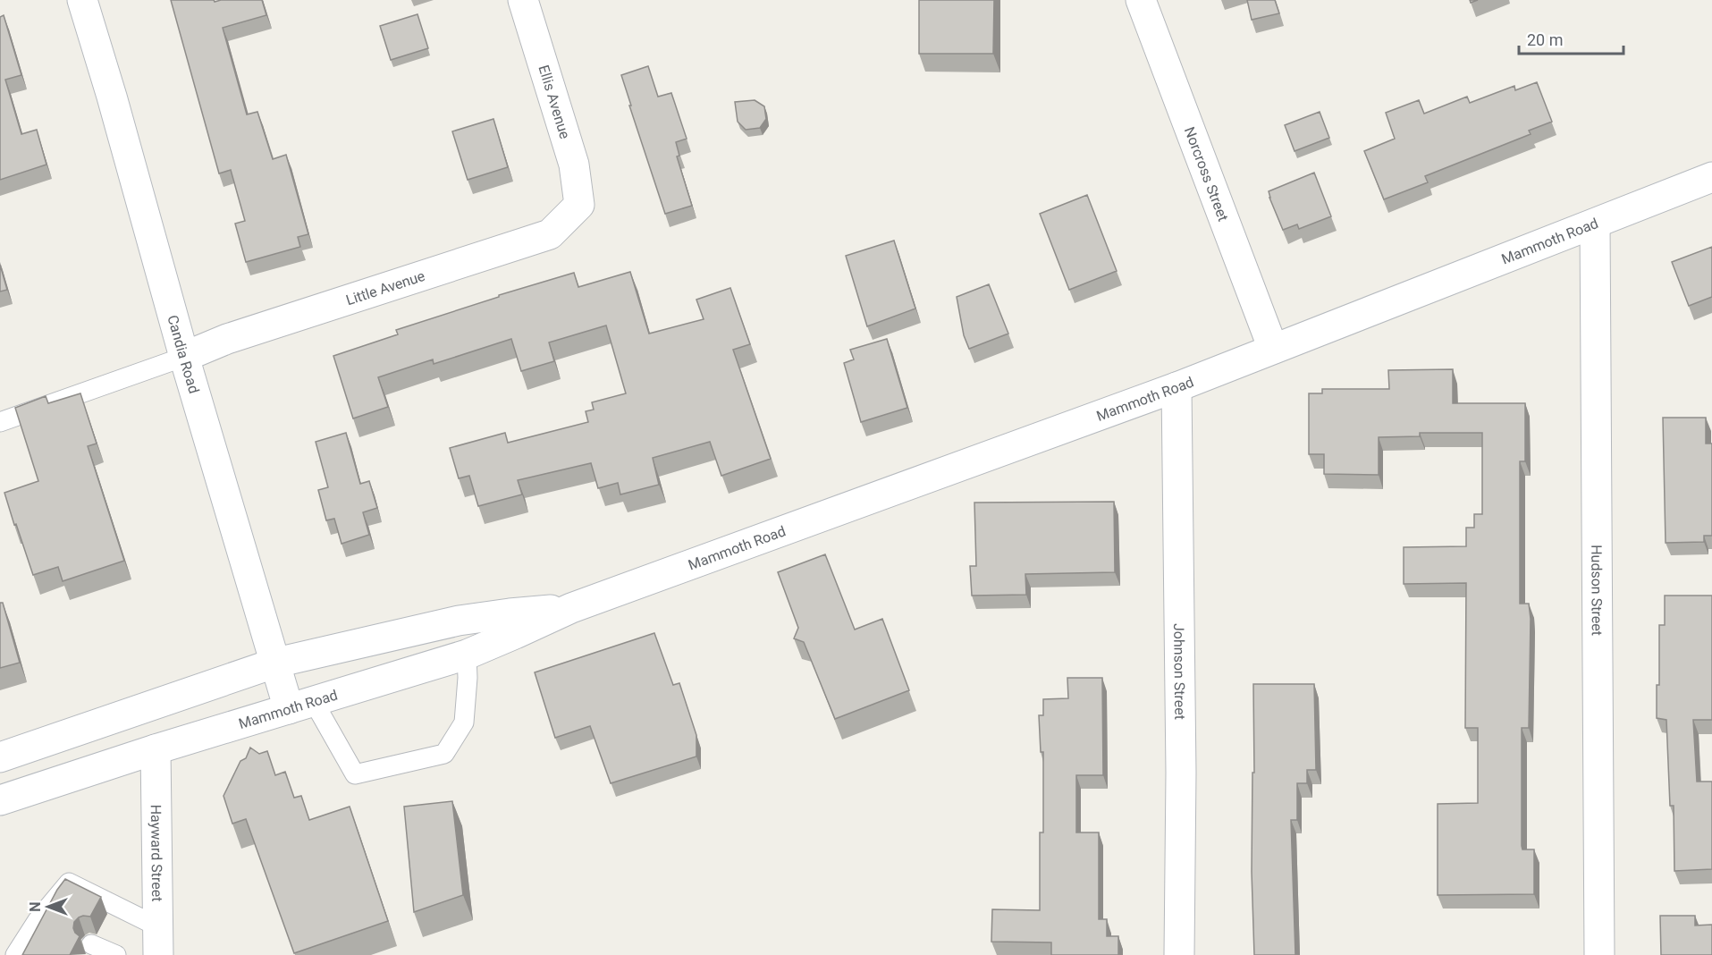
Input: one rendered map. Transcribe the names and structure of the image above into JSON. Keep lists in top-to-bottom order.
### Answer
{
  "streets": {
    "main road": [
      "Ellis Avenue",
      "Norcross Street",
      "Mammoth Road",
      "Little Avenue",
      "Candia Road",
      "Hudson Street",
      "Johnson Street",
      "Hayward Street"
    ]
  },
  "crossings": [
    ["Ellis Avenue", "Little Avenue"],
    ["Norcross Street", "Mammoth Road"],
    ["Mammoth Road", "Candia Road"],
    ["Mammoth Road", "Hudson Street"],
    ["Mammoth Road", "Johnson Street"],
    ["Mammoth Road", "Hayward Street"],
    ["Little Avenue", "Candia Road"]
  ],
  "scale_bar": "20 m",
  "north": "left"
}
